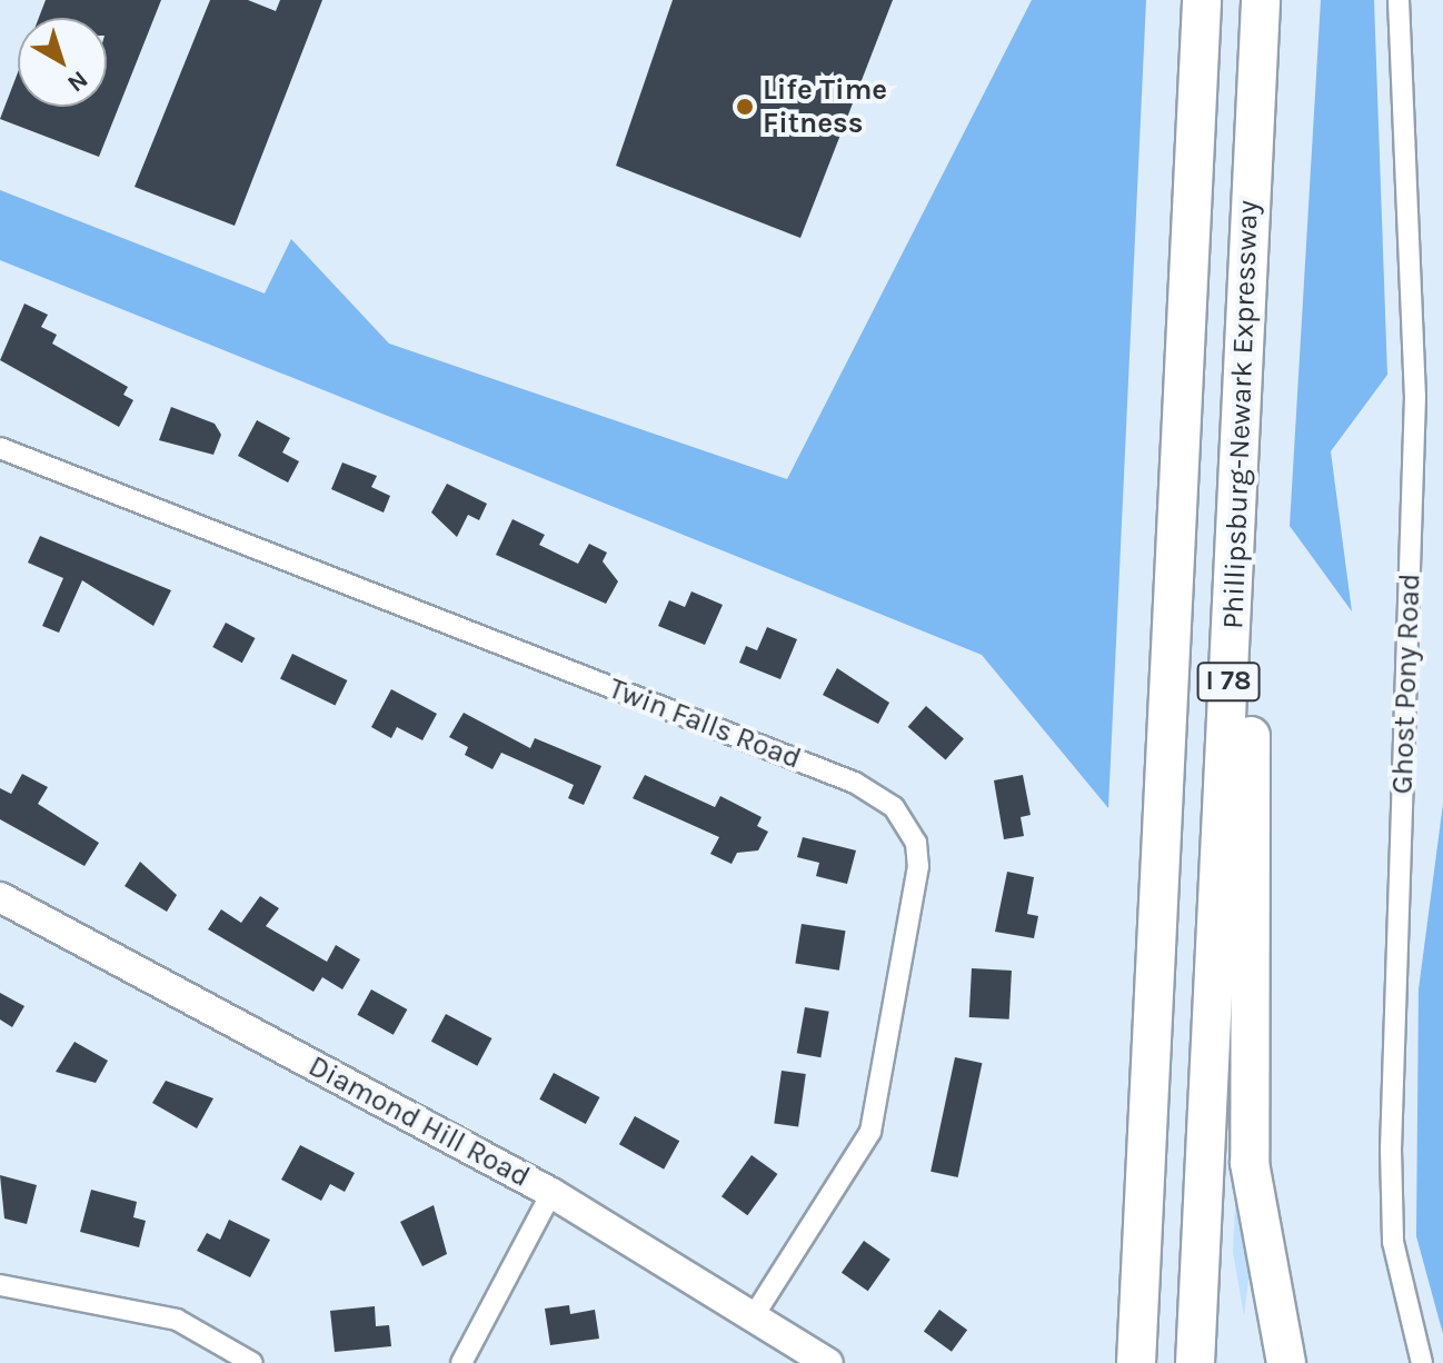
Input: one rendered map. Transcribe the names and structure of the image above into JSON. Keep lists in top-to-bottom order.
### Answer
{
  "streets": {
    "highway": ["Phillipsburg-Newark Expressway", "I 78"],
    "main road": ["Diamond Hill Road"],
    "street": ["Ghost Pony Road", "Twin Falls Road"]
  },
  "crossings": [
    ["Twin Falls Road", "Diamond Hill Road"]
  ],
  "places": ["Life Time Fitness"],
  "north": "bottom right"
}
